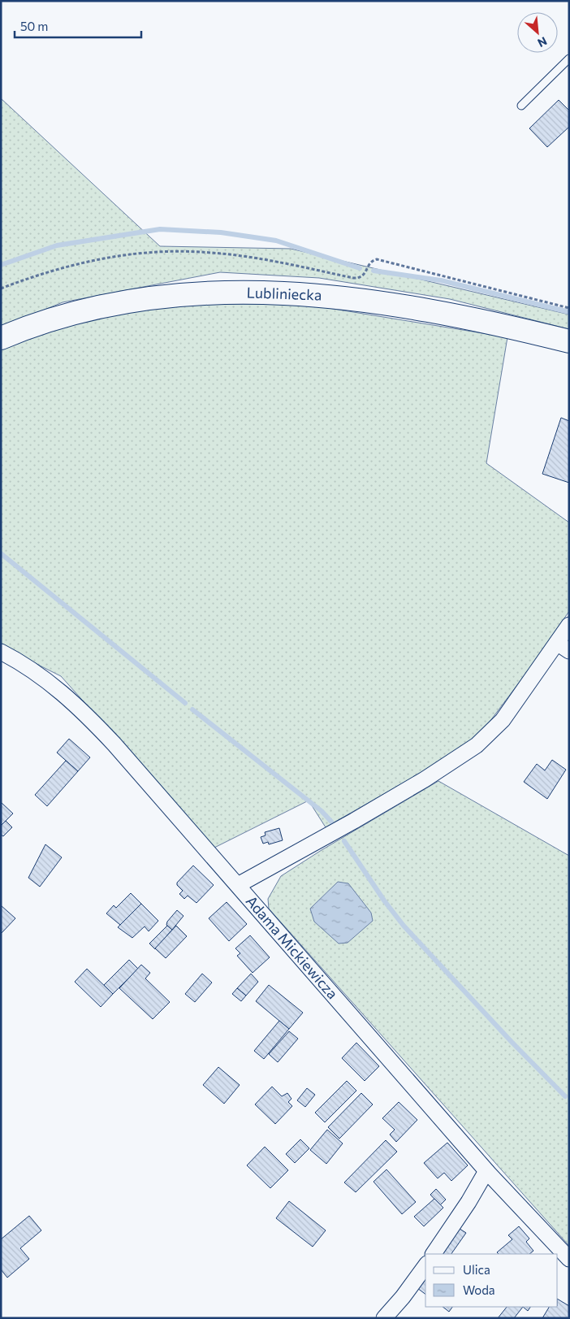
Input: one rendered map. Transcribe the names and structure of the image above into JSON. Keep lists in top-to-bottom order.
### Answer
{
  "streets": {
    "main road": ["Lubliniecka"],
    "street": ["Adama Mickiewicza"]
  },
  "legend": ["Ulica", "Woda"],
  "scale_bar": "50 m",
  "north": "bottom right"
}
